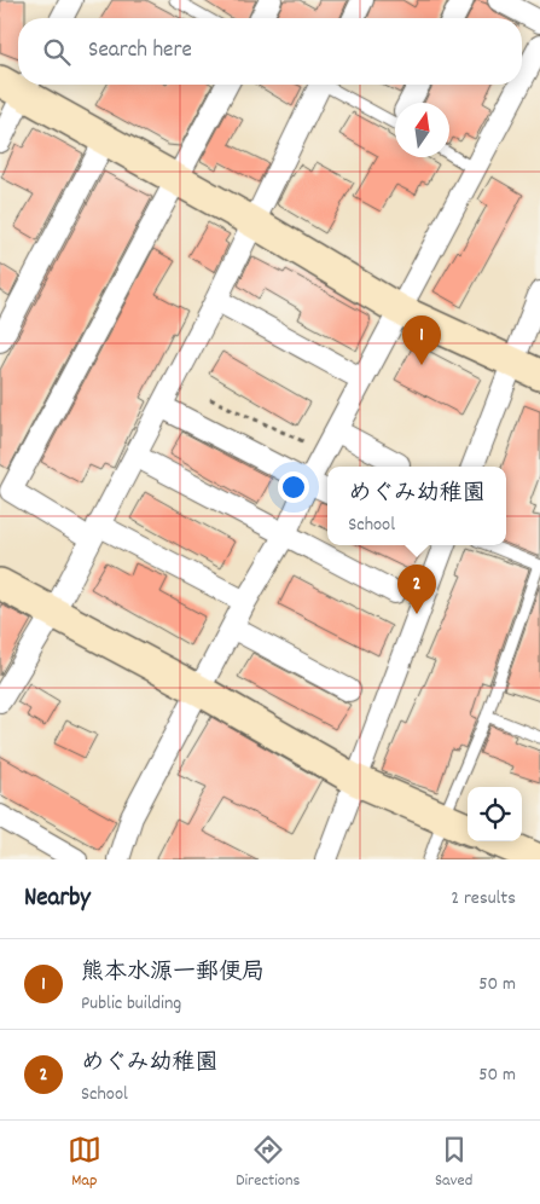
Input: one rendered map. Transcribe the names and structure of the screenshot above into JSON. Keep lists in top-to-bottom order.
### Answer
{
  "north": "top",
  "page": {
    "search": "Search here",
    "pins": ["1", "2"],
    "popup": ["めぐみ幼稚園", "School"],
    "heading": ["Nearby", "2 results"],
    "list": [
      {
        "mark": "1",
        "name": "熊本水源一郵便局",
        "note": "Public building",
        "value": "50 m"
      },
      {
        "mark": "2",
        "name": "めぐみ幼稚園",
        "note": "School",
        "value": "50 m"
      }
    ],
    "nav": ["Map", "Directions", "Saved"]
  }
}
